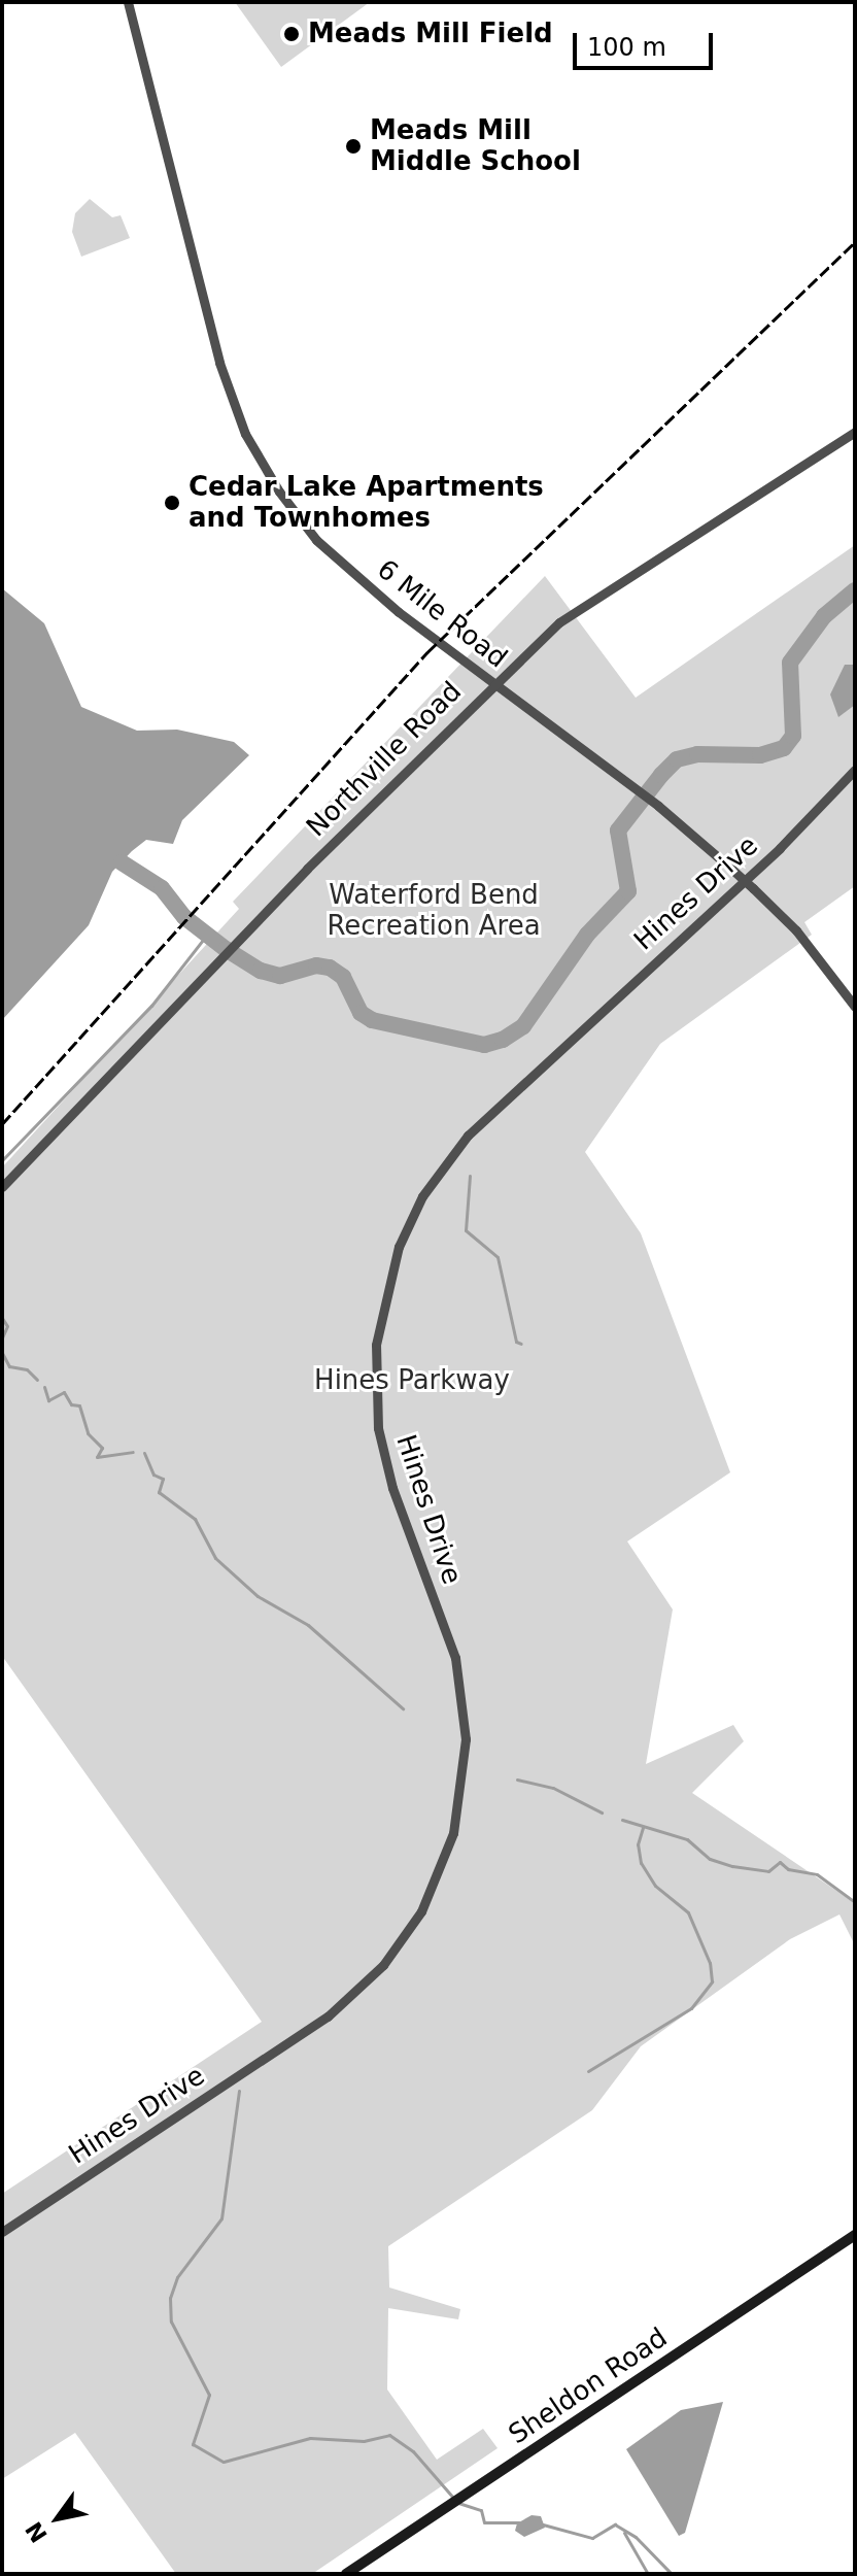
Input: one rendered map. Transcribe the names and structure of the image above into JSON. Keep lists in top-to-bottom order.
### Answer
{
  "streets": {
    "main road": ["Sheldon Road"],
    "street": ["6 Mile Road", "Northville Road", "Hines Drive"]
  },
  "crossings": [
    ["6 Mile Road", "Northville Road"]
  ],
  "parks": ["Waterford Bend Recreation Area", "Hines Parkway"],
  "places": ["Meads Mill Field", "Meads Mill Middle School", "Cedar Lake Apartments and Townhomes"],
  "scale_bar": "100 m",
  "north": "bottom left"
}
